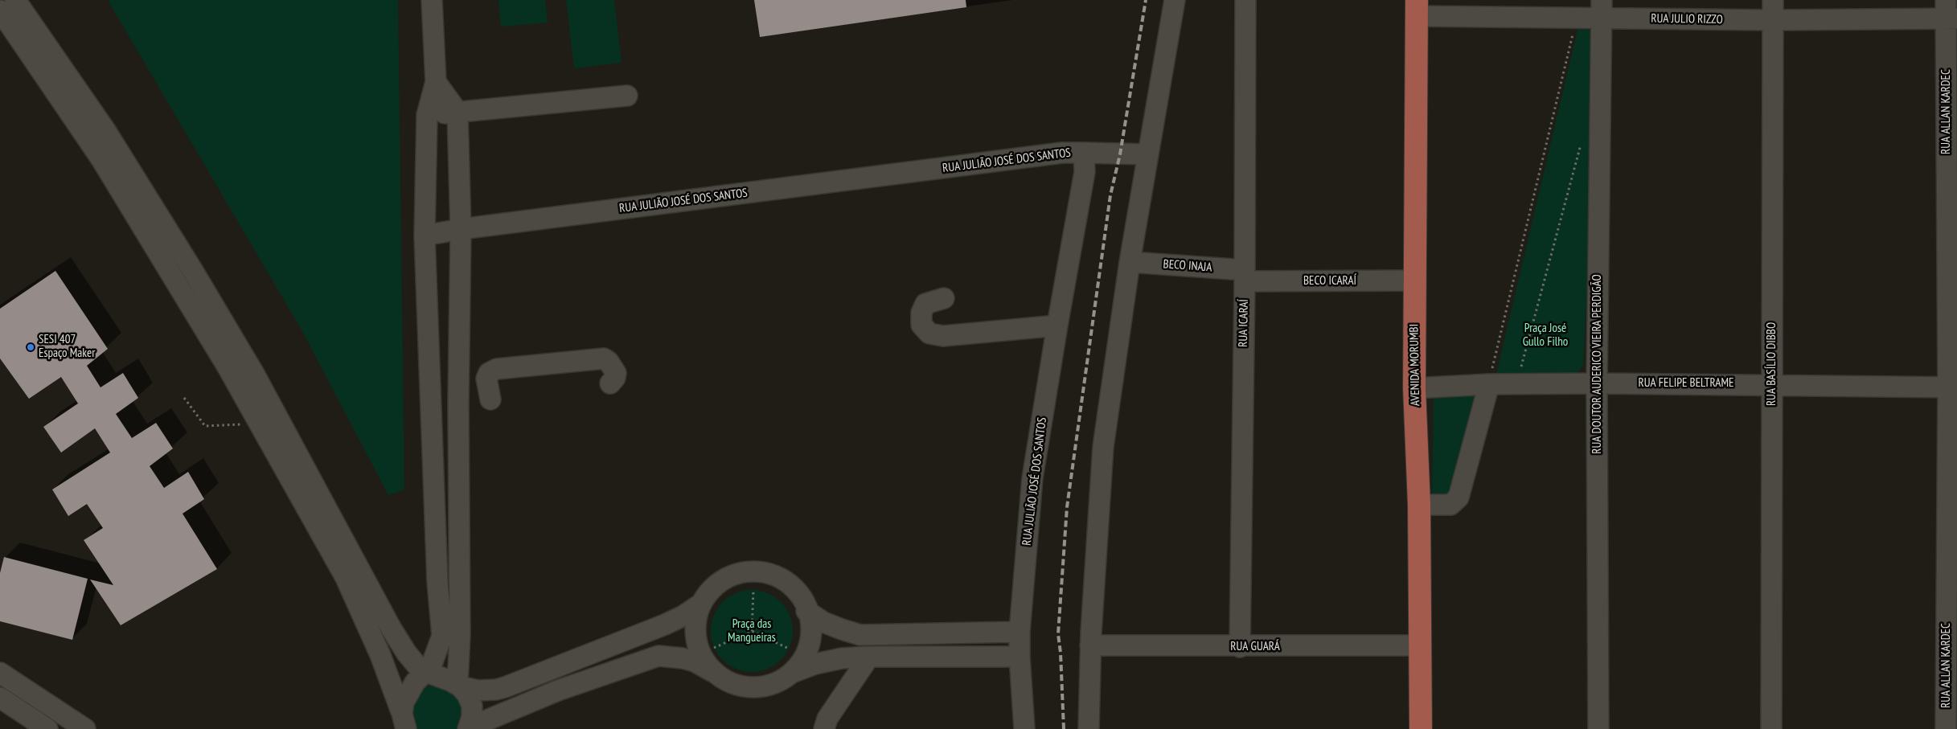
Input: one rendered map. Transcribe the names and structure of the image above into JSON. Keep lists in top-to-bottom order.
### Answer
{
  "streets": {
    "main road": ["AVENIDA MORUMBI"],
    "street": [
      "RUA JULIO RIZZO",
      "RUA ALLAN KARDEC",
      "RUA JULIÃO JOSÉ DOS SANTOS",
      "BECO INAJA",
      "BECO ICARAÍ",
      "RUA ICARAÍ",
      "RUA DOUTOR AUDERICO VIEIRA PERDIGÃO",
      "RUA BASÍLIO DIBBO",
      "RUA FELIPE BELTRAME",
      "RUA GUARÁ"
    ]
  },
  "crossings": [
    ["RUA JULIO RIZZO", "RUA ALLAN KARDEC"],
    ["RUA JULIO RIZZO", "RUA DOUTOR AUDERICO VIEIRA PERDIGÃO"],
    ["RUA JULIO RIZZO", "RUA BASÍLIO DIBBO"],
    ["RUA JULIO RIZZO", "AVENIDA MORUMBI"],
    ["RUA ALLAN KARDEC", "RUA FELIPE BELTRAME"],
    ["BECO INAJA", "BECO ICARAÍ"],
    ["BECO INAJA", "RUA ICARAÍ"],
    ["BECO ICARAÍ", "RUA ICARAÍ"],
    ["BECO ICARAÍ", "AVENIDA MORUMBI"],
    ["RUA ICARAÍ", "RUA GUARÁ"],
    ["RUA DOUTOR AUDERICO VIEIRA PERDIGÃO", "RUA FELIPE BELTRAME"],
    ["RUA BASÍLIO DIBBO", "RUA FELIPE BELTRAME"],
    ["AVENIDA MORUMBI", "RUA FELIPE BELTRAME"],
    ["AVENIDA MORUMBI", "RUA GUARÁ"]
  ],
  "parks": ["Praça José Gullo Filho", "Praça das Mangueiras"],
  "places": ["SESI 407 Espaço Maker"]
}
